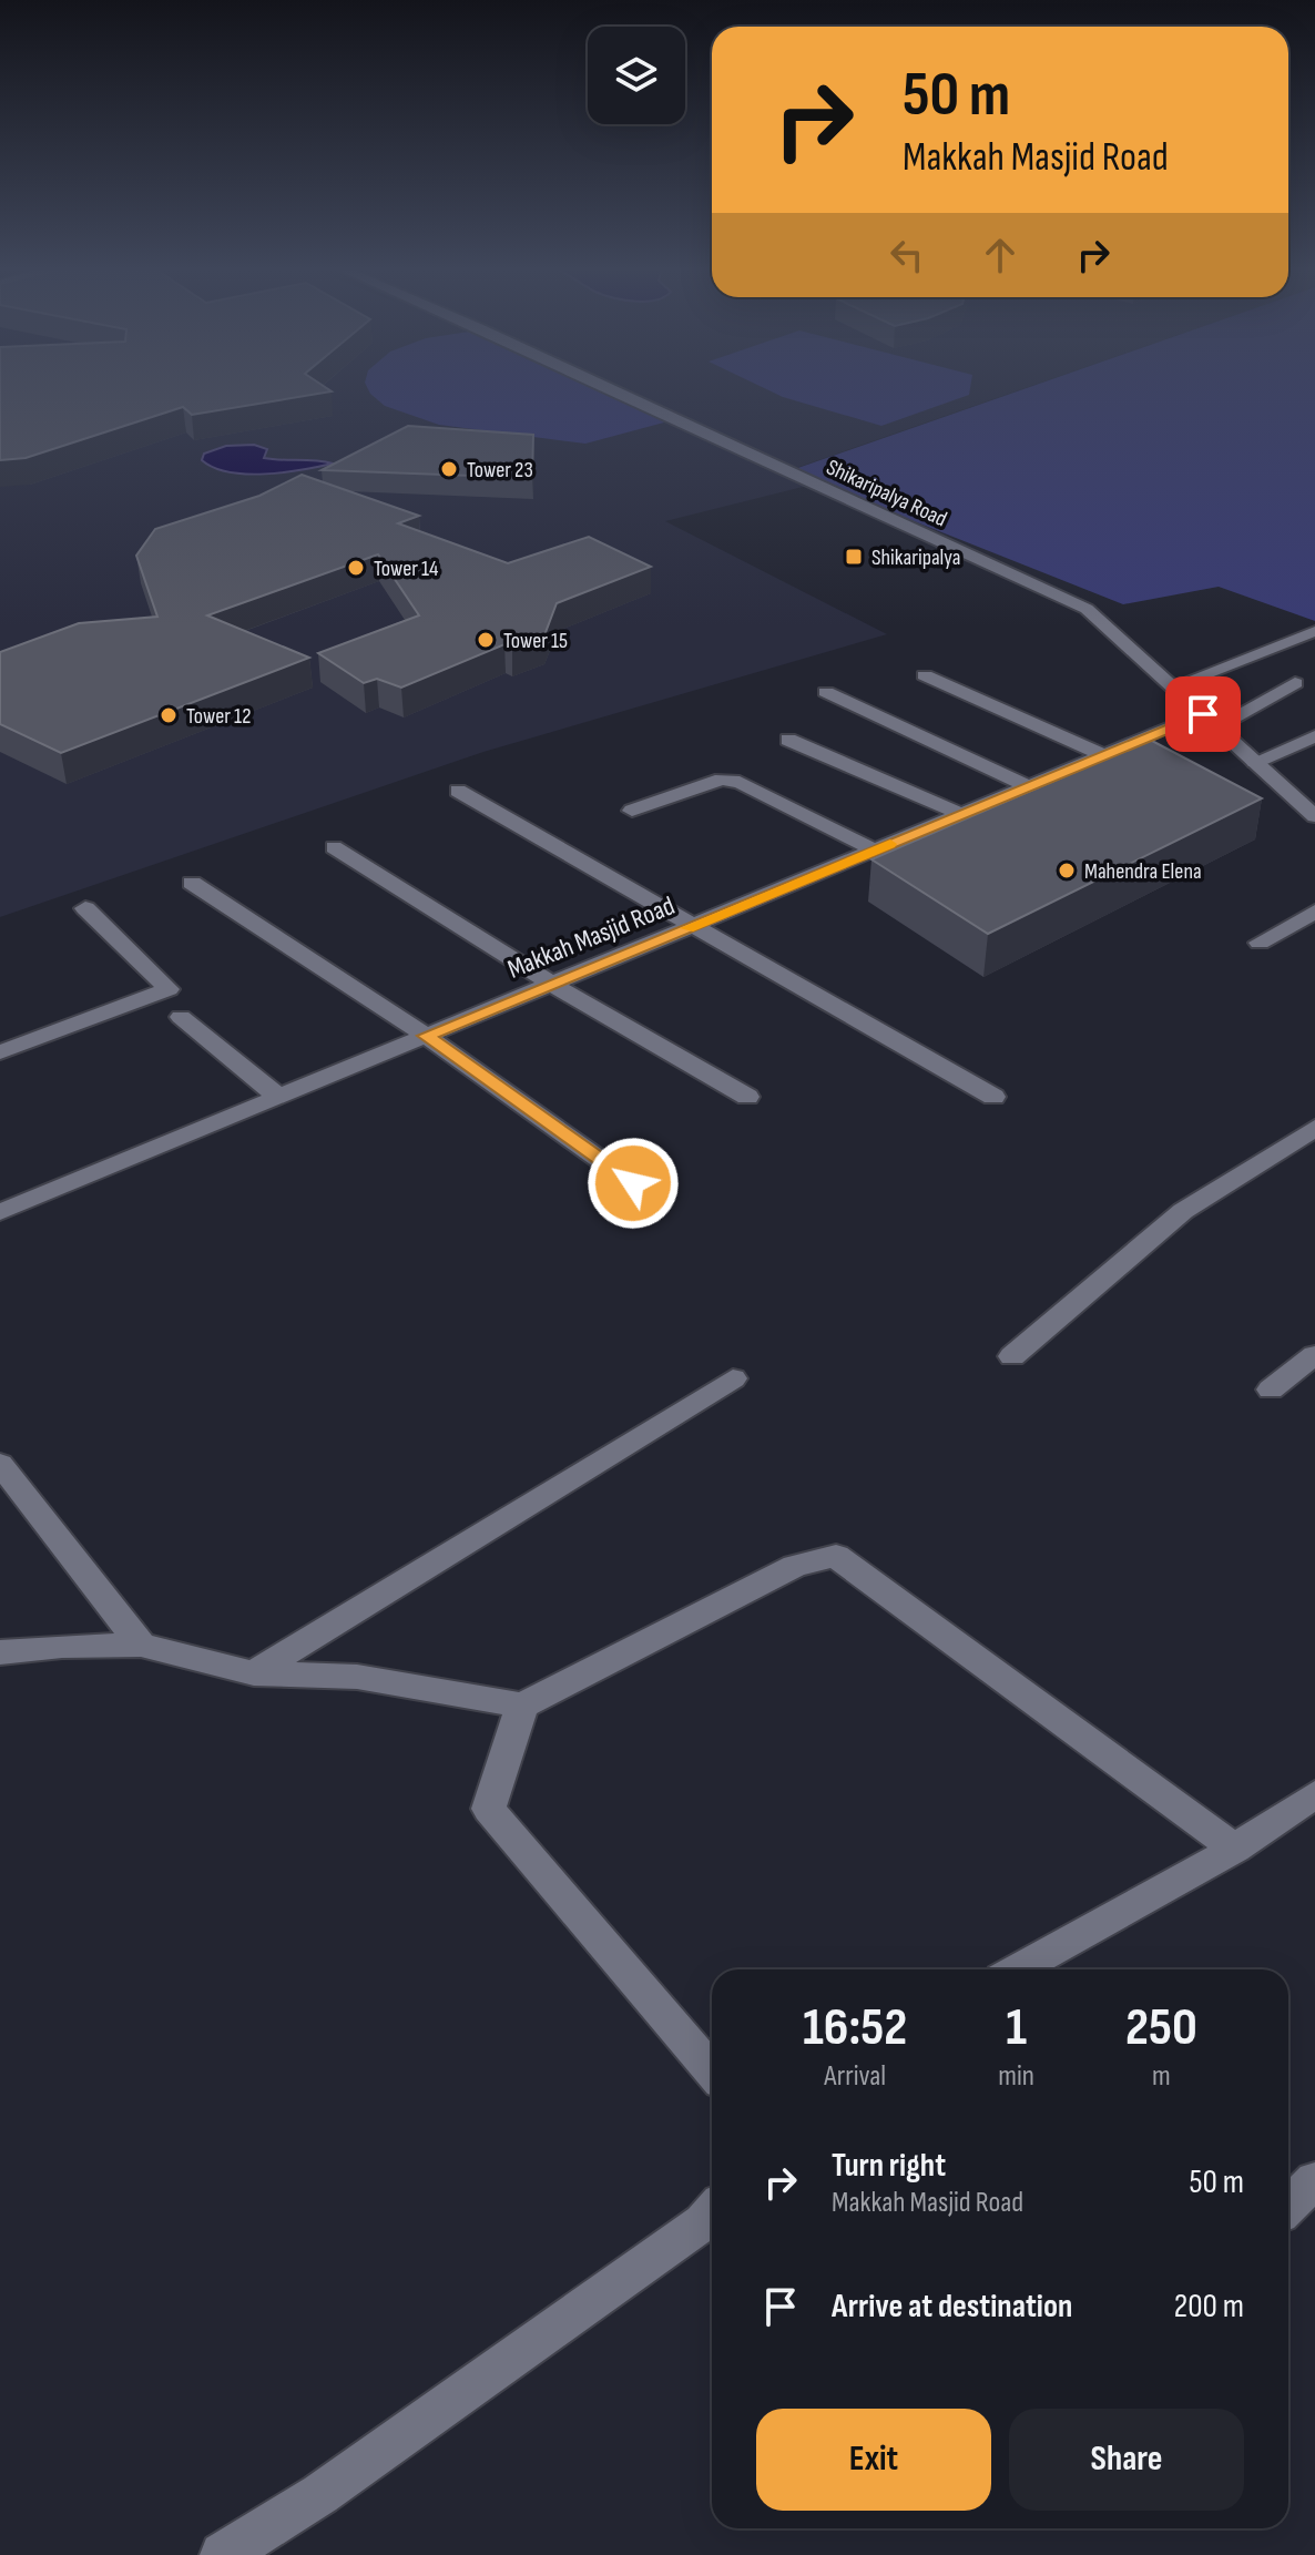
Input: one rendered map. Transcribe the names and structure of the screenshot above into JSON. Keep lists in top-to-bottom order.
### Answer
{
  "streets": {
    "street": ["Shikaripalya Road", "Makkah Masjid Road"]
  },
  "crossings": [
    ["Shikaripalya Road", "Makkah Masjid Road"]
  ],
  "places": {
    "other": [
      "Tower 23",
      "Tower 14",
      "Tower 15",
      "Tower 12",
      "Mahendra Elena"
    ],
    "transit": ["Shikaripalya"]
  },
  "page": {
    "turn": ["50 m", "Makkah Masjid Road"],
    "eta": [
      "16:52",
      "Arrival",
      "1",
      "min",
      "250",
      "m"
    ],
    "list": [
      {
        "name": "Turn right",
        "note": "Makkah Masjid Road",
        "value": "50 m"
      },
      {
        "name": "Arrive at destination",
        "value": "200 m"
      }
    ],
    "buttons": ["Exit", "Share"]
  }
}
